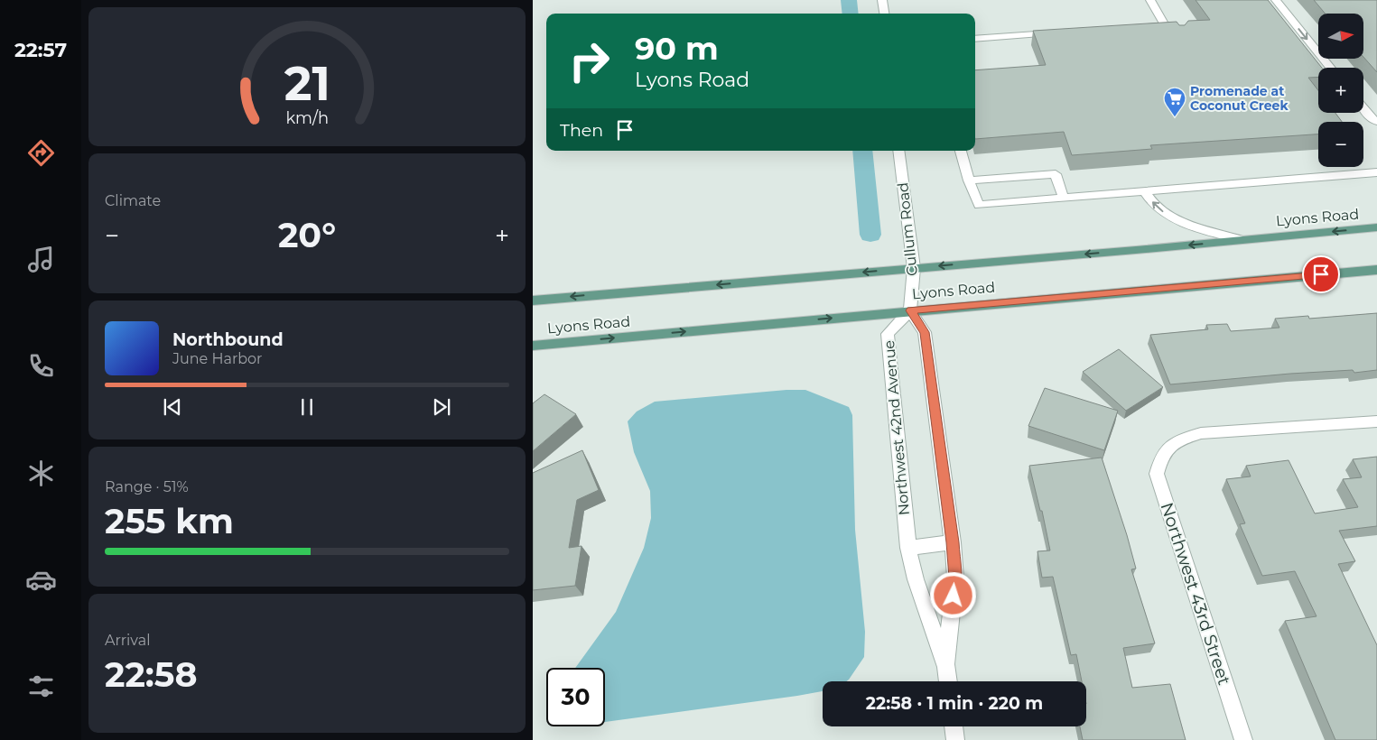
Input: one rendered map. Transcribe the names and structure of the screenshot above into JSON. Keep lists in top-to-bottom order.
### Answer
{
  "streets": {
    "main road": ["Lyons Road"],
    "street": ["Cullum Road", "Northwest 42nd Avenue", "Northwest 43rd Street"]
  },
  "crossings": [
    ["Lyons Road", "Cullum Road"],
    ["Lyons Road", "Northwest 42nd Avenue"],
    ["Cullum Road", "Northwest 42nd Avenue"]
  ],
  "places": {
    "supermarket": ["Promenade at Coconut Creek"]
  },
  "north": "right",
  "page": {
    "tabs": "22:57",
    "map_buttons": ["+", "−"],
    "turn": ["90 m", "Lyons Road"],
    "then": "Then",
    "tile": [
      "Climate",
      ["Range · 51%", "255 km"],
      ["Arrival", "22:58"]
    ],
    "heat": ["−", "20°", "+"],
    "song": ["Northbound", "June Harbor"],
    "limit": "30",
    "trip": "22:58 · 1 min · 220 m",
    "gauge": ["21", "km/h"]
  }
}
